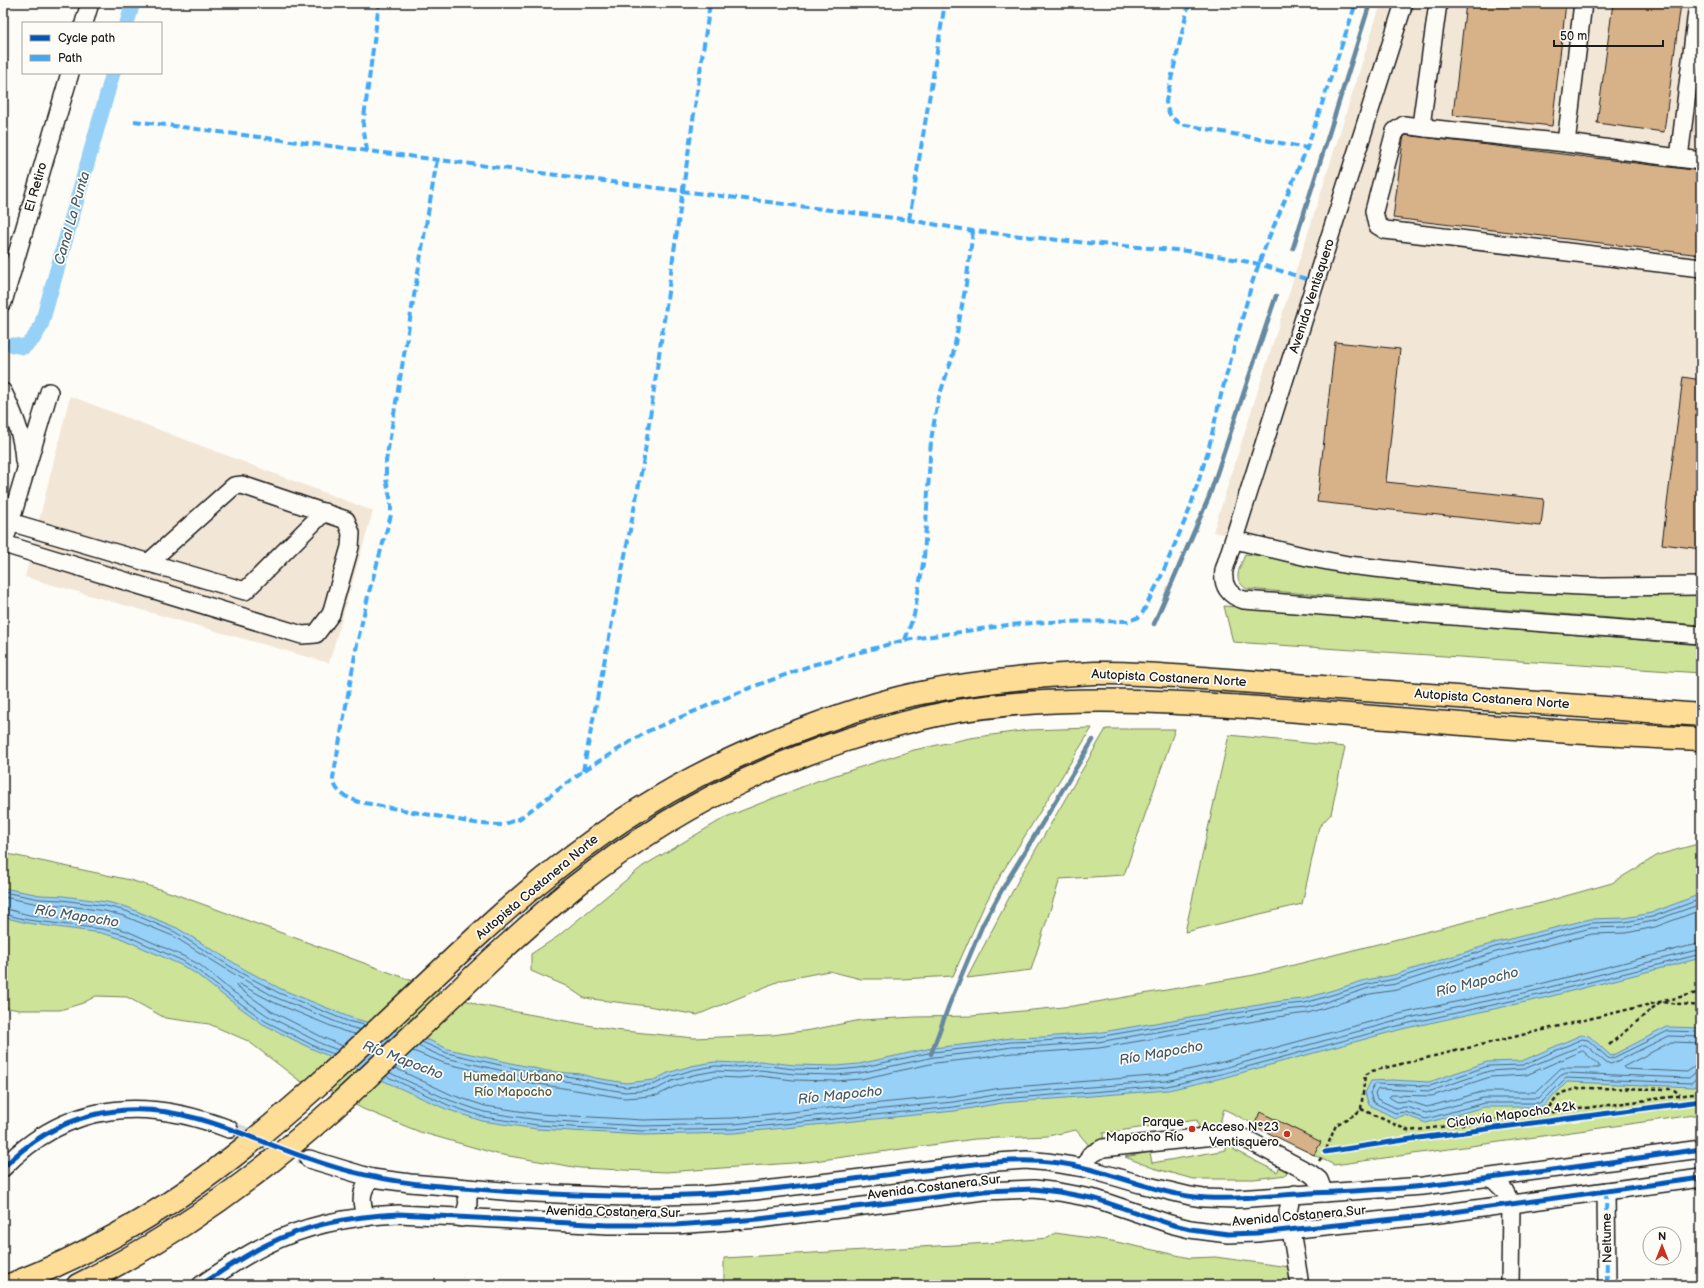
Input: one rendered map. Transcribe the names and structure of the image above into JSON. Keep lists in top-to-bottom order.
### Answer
{
  "streets": {
    "highway": ["Autopista Costanera Norte"],
    "street": [
      "El Retiro",
      "Avenida Ventisquero",
      "Avenida Costanera Sur",
      "Neltume"
    ],
    "cycle path": ["Ciclovía Mapocho 42k"]
  },
  "crossings": [
    ["Avenida Costanera Sur", "Neltume"]
  ],
  "water": ["Canal La Punta", "Río Mapocho"],
  "parks": ["Humedal Urbano Río Mapocho"],
  "places": ["Parque Mapocho Río", "Acceso N°23 Ventisquero"],
  "legend": ["Cycle path", "Path"],
  "scale_bar": "50 m",
  "north": "top"
}
